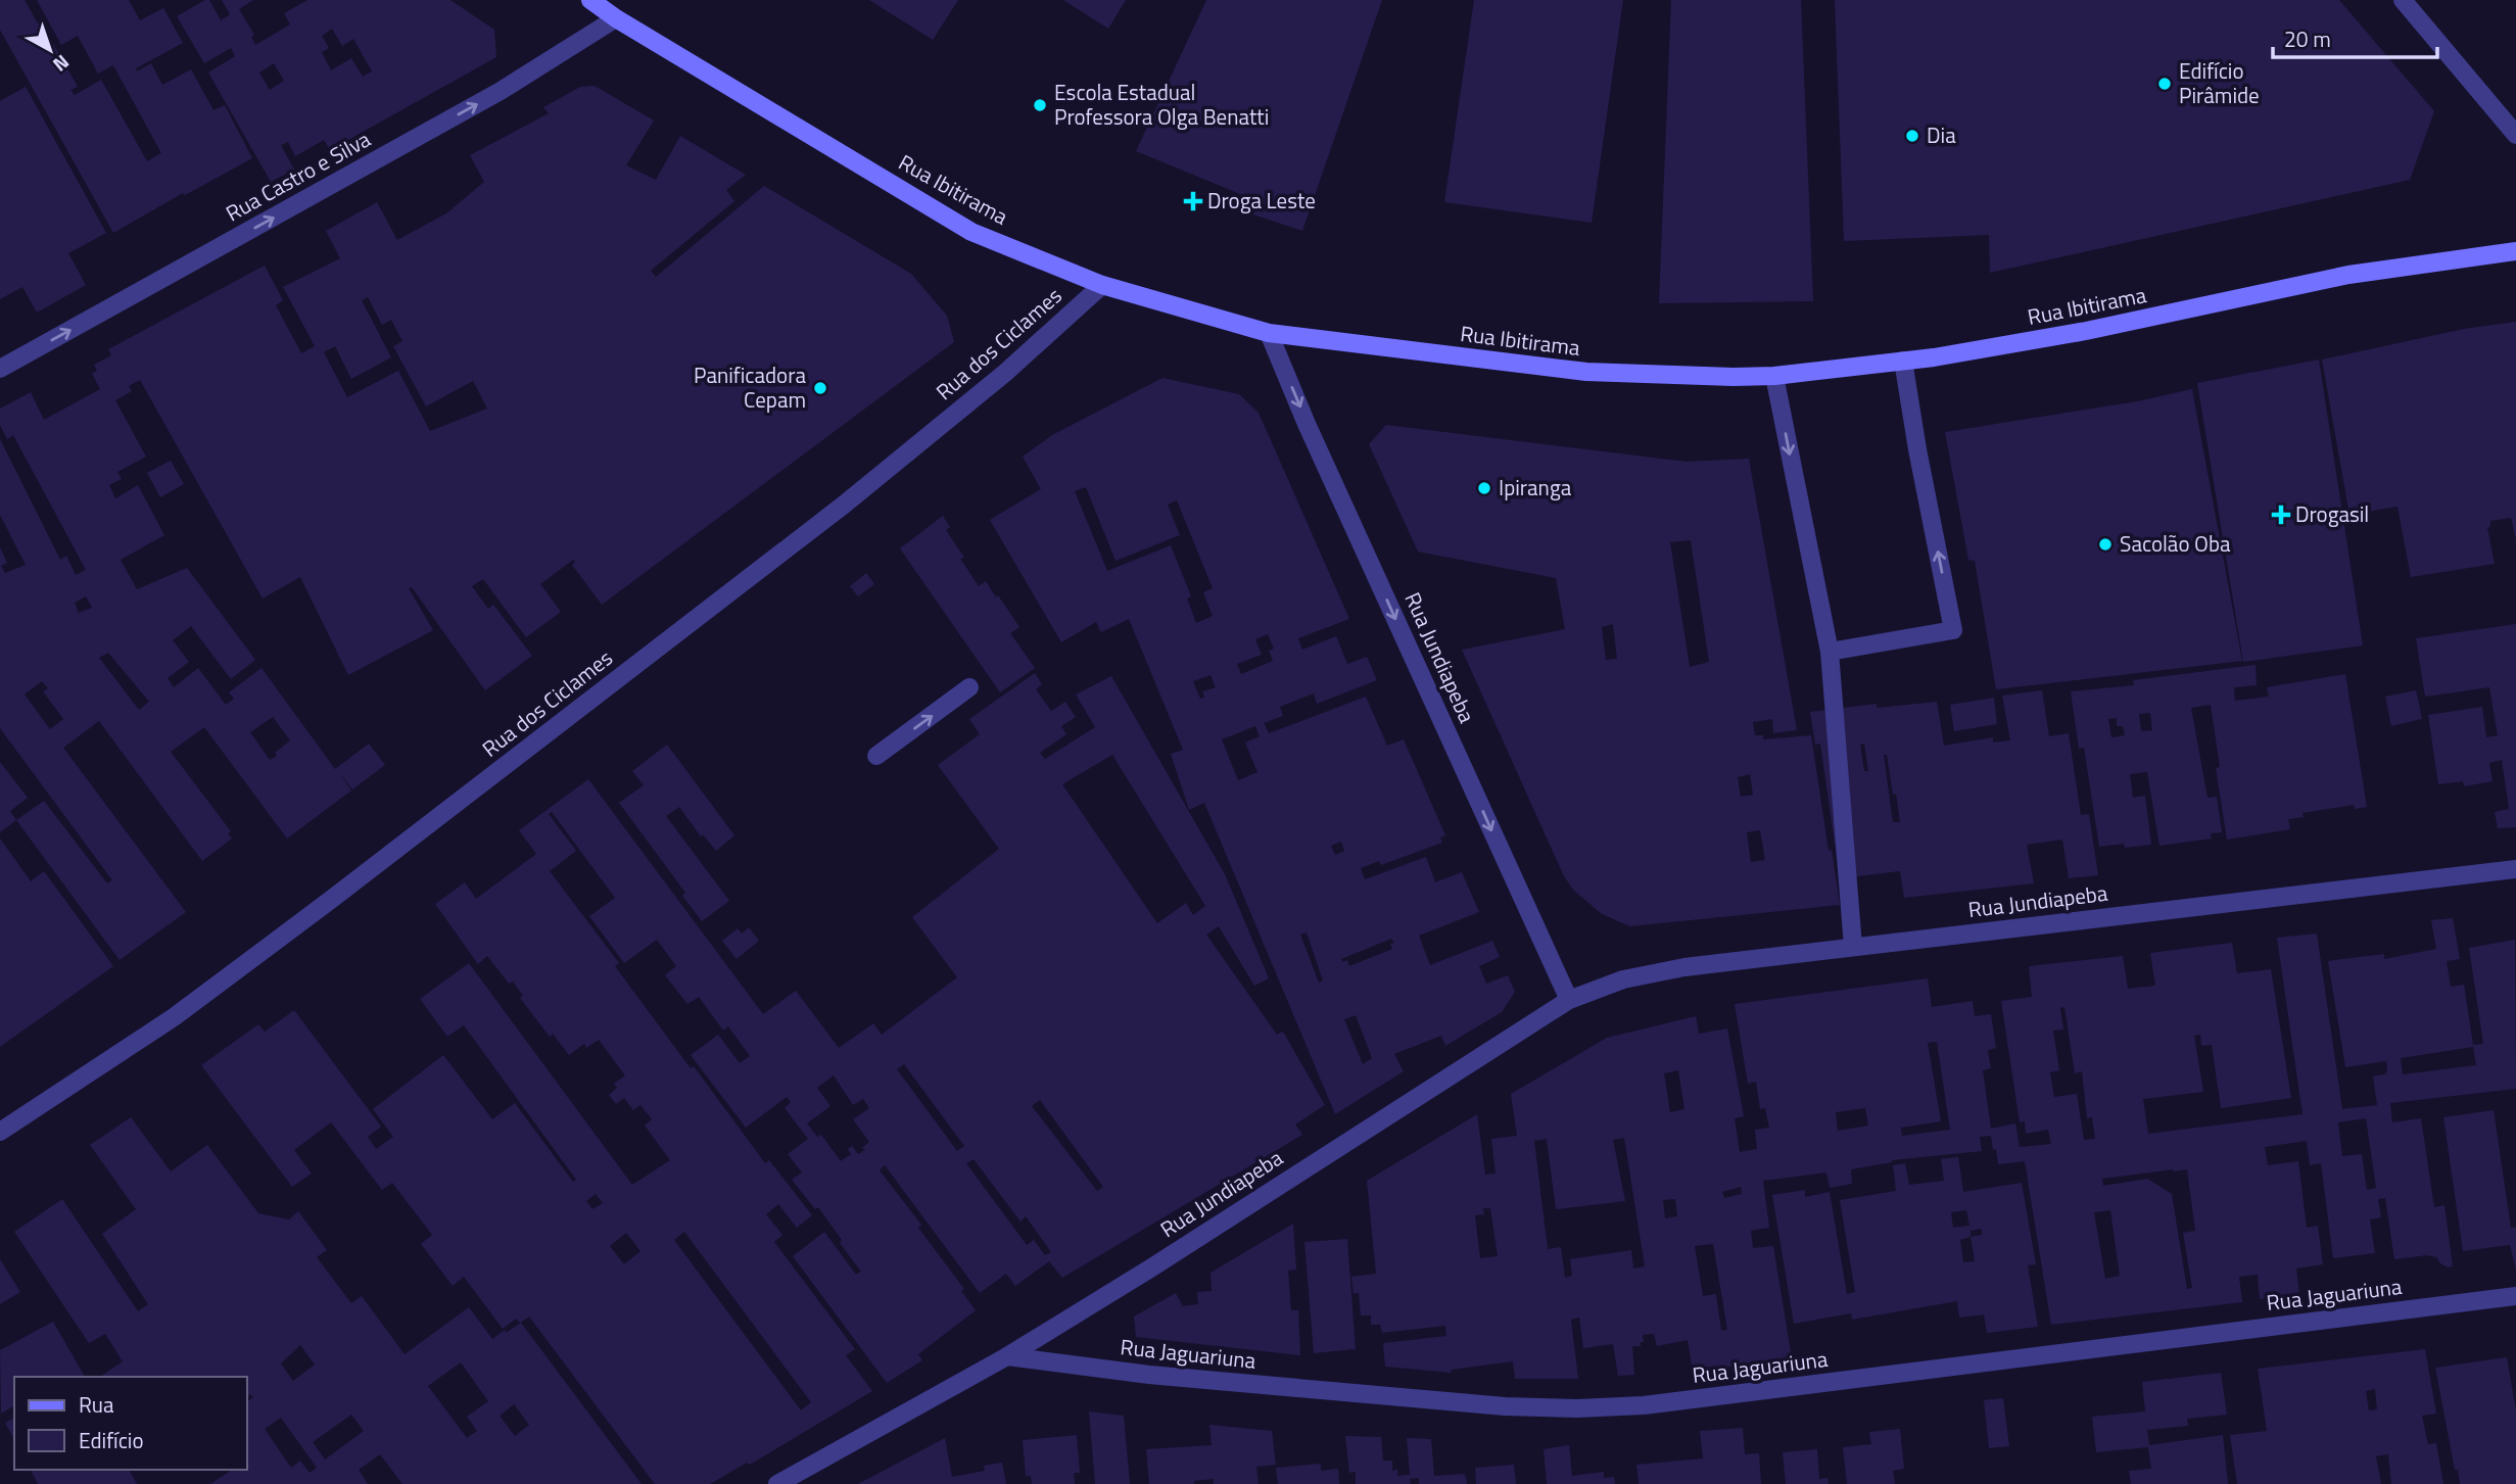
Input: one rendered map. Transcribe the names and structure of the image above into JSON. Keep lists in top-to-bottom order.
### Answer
{
  "streets": {
    "main road": ["Rua Ibitirama"],
    "street": [
      "Rua Castro e Silva",
      "Rua dos Ciclames",
      "Rua Jundiapeba",
      "Rua Jaguariuna"
    ]
  },
  "crossings": [
    ["Rua Castro e Silva", "Rua Ibitirama"],
    ["Rua Ibitirama", "Rua dos Ciclames"],
    ["Rua Ibitirama", "Rua Jundiapeba"],
    ["Rua Jundiapeba", "Rua Jaguariuna"]
  ],
  "one_way": ["Rua Castro e Silva"],
  "places": {
    "other": [
      "Edifício Pirâmide",
      "Escola Estadual Professora Olga Benatti",
      "Dia",
      "Panificadora Cepam",
      "Ipiranga",
      "Sacolão Oba"
    ],
    "health": ["Droga Leste", "Drogasil"]
  },
  "legend": ["Rua", "Edifício"],
  "scale_bar": "20 m",
  "north": "bottom right"
}
